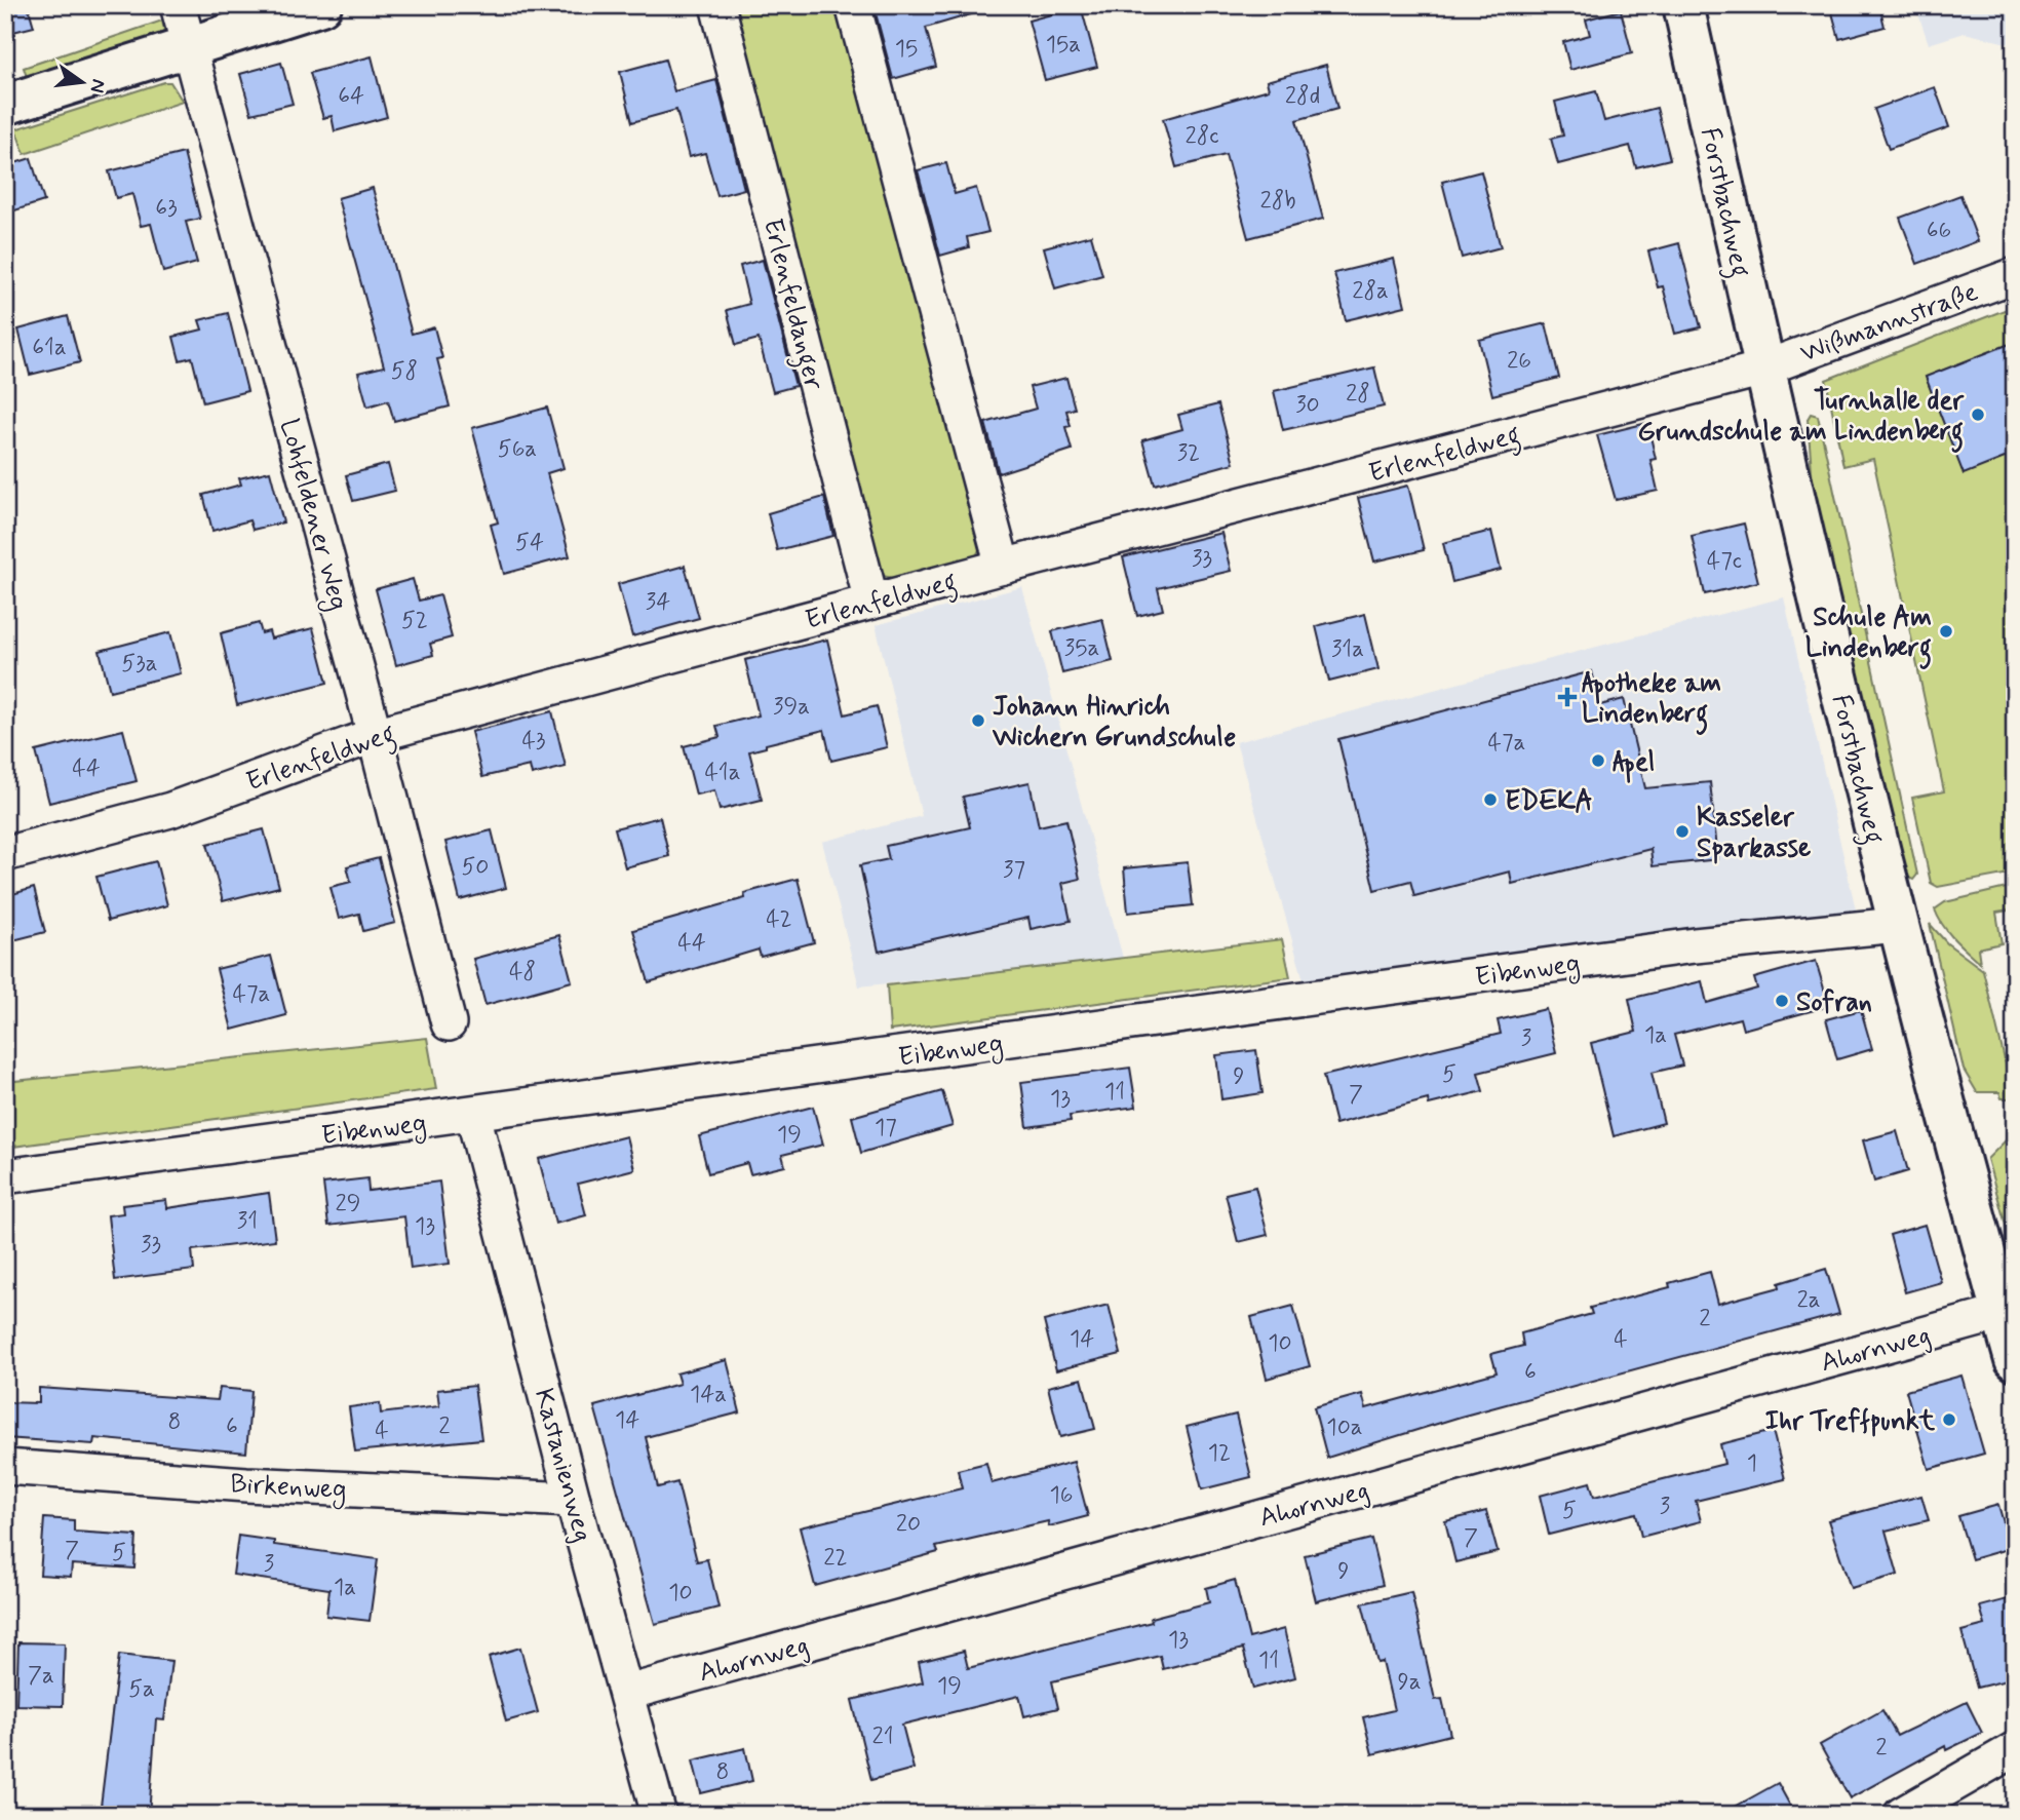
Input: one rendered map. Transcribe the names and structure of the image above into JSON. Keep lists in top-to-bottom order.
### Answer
{
  "streets": {
    "street": [
      "Forstbachweg",
      "Erlenfeldanger",
      "Wißmannstraße",
      "Erlenfeldweg",
      "Lohfeldener Weg",
      "Eibenweg",
      "Ahornweg",
      "Kastanienweg",
      "Birkenweg"
    ]
  },
  "crossings": [
    ["Forstbachweg", "Wißmannstraße"],
    ["Forstbachweg", "Erlenfeldweg"],
    ["Forstbachweg", "Eibenweg"],
    ["Forstbachweg", "Ahornweg"],
    ["Erlenfeldanger", "Erlenfeldweg"],
    ["Wißmannstraße", "Erlenfeldweg"],
    ["Erlenfeldweg", "Lohfeldener Weg"],
    ["Eibenweg", "Kastanienweg"],
    ["Ahornweg", "Kastanienweg"],
    ["Kastanienweg", "Birkenweg"]
  ],
  "places": {
    "other": [
      "Turnhalle der Grundschule am Lindenberg",
      "Schule Am Lindenberg",
      "Johann Hinrich Wichern Grundschule",
      "Apel",
      "EDEKA",
      "Kasseler Sparkasse",
      "Sofran",
      "Ihr Treffpunkt"
    ],
    "health": ["Apotheke am Lindenberg"]
  },
  "house_numbers": [
    "15a",
    "15",
    "64",
    "28d",
    "28c",
    "28b",
    "63",
    "66",
    "28a",
    "61a",
    "26",
    "58",
    "28",
    "30",
    "56a",
    "32",
    "54",
    "33",
    "47c",
    "34",
    "52",
    "35a",
    "31a",
    "53a",
    "39a",
    "43",
    "47a",
    "44",
    "41a",
    "50",
    "37",
    "42",
    "44",
    "48",
    "47a",
    "1a",
    "3",
    "5",
    "9",
    "11",
    "7",
    "13",
    "17",
    "19",
    "29",
    "31",
    "13",
    "33",
    "2a",
    "2",
    "14",
    "4",
    "10",
    "6",
    "14a",
    "14",
    "8",
    "6",
    "2",
    "10a",
    "4",
    "12",
    "1",
    "16",
    "3",
    "5",
    "20",
    "7",
    "7",
    "5",
    "22",
    "3",
    "9",
    "1a",
    "10",
    "13",
    "11",
    "7a",
    "9a",
    "19",
    "5a",
    "21",
    "2",
    "8"
  ],
  "north": "right"
}
